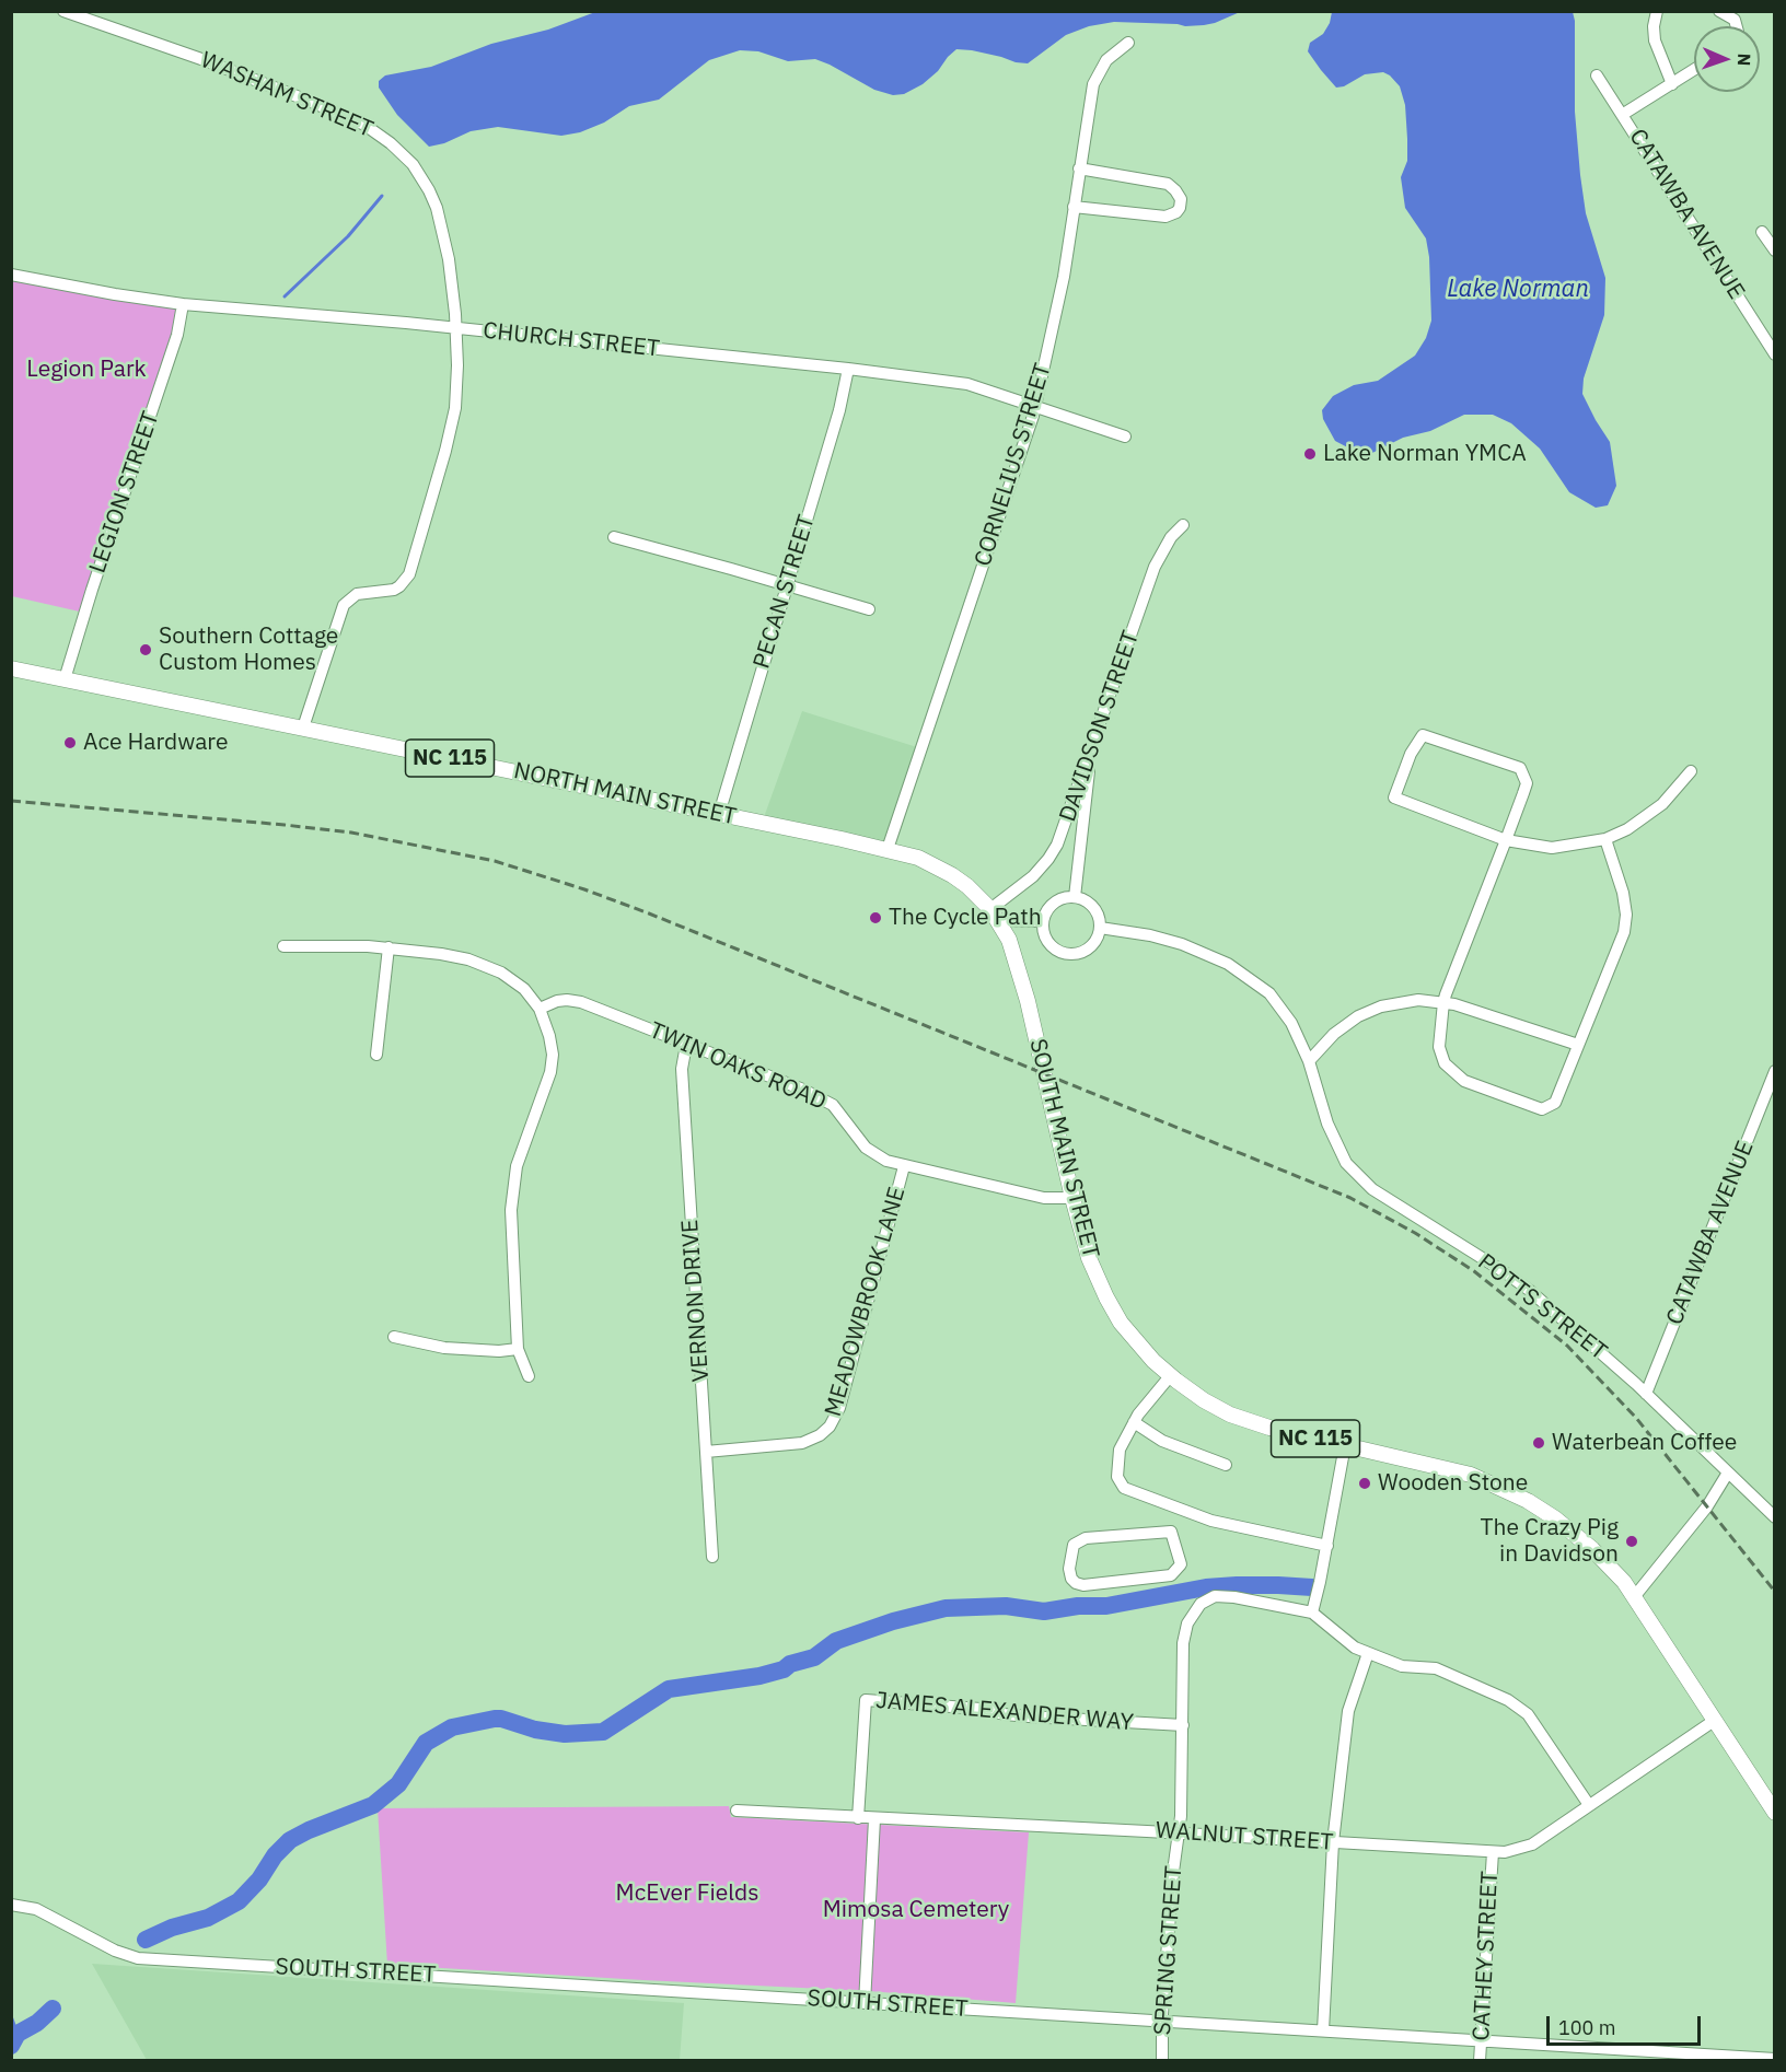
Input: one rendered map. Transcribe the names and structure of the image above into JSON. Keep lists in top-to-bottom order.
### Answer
{
  "streets": {
    "main road": ["NC 115", "NORTH MAIN STREET", "SOUTH MAIN STREET"],
    "street": [
      "WASHAM STREET",
      "CATAWBA AVENUE",
      "CHURCH STREET",
      "CORNELIUS STREET",
      "LEGION STREET",
      "PECAN STREET",
      "DAVIDSON STREET",
      "TWIN OAKS ROAD",
      "VERNON DRIVE",
      "MEADOWBROOK LANE",
      "POTTS STREET",
      "JAMES ALEXANDER WAY",
      "WALNUT STREET",
      "SPRING STREET",
      "CATHEY STREET",
      "SOUTH STREET"
    ]
  },
  "crossings": [
    ["WASHAM STREET", "CHURCH STREET"],
    ["WASHAM STREET", "NORTH MAIN STREET"],
    ["CATAWBA AVENUE", "POTTS STREET"],
    ["CHURCH STREET", "CORNELIUS STREET"],
    ["CHURCH STREET", "LEGION STREET"],
    ["CHURCH STREET", "PECAN STREET"],
    ["CORNELIUS STREET", "NORTH MAIN STREET"],
    ["LEGION STREET", "NORTH MAIN STREET"],
    ["PECAN STREET", "NORTH MAIN STREET"],
    ["DAVIDSON STREET", "NORTH MAIN STREET"],
    ["NORTH MAIN STREET", "SOUTH MAIN STREET"],
    ["TWIN OAKS ROAD", "SOUTH MAIN STREET"],
    ["TWIN OAKS ROAD", "VERNON DRIVE"],
    ["TWIN OAKS ROAD", "MEADOWBROOK LANE"],
    ["SOUTH MAIN STREET", "WALNUT STREET"],
    ["VERNON DRIVE", "MEADOWBROOK LANE"],
    ["JAMES ALEXANDER WAY", "WALNUT STREET"],
    ["JAMES ALEXANDER WAY", "SPRING STREET"],
    ["WALNUT STREET", "SPRING STREET"],
    ["WALNUT STREET", "CATHEY STREET"],
    ["SPRING STREET", "SOUTH STREET"],
    ["CATHEY STREET", "SOUTH STREET"]
  ],
  "water": ["Lake Norman"],
  "parks": ["Legion Park", "McEver Fields", "Mimosa Cemetery"],
  "places": [
    "Lake Norman YMCA",
    "Southern Cottage Custom Homes",
    "Ace Hardware",
    "The Cycle Path",
    "Waterbean Coffee",
    "Wooden Stone",
    "The Crazy Pig in Davidson"
  ],
  "scale_bar": "100 m",
  "north": "right"
}
